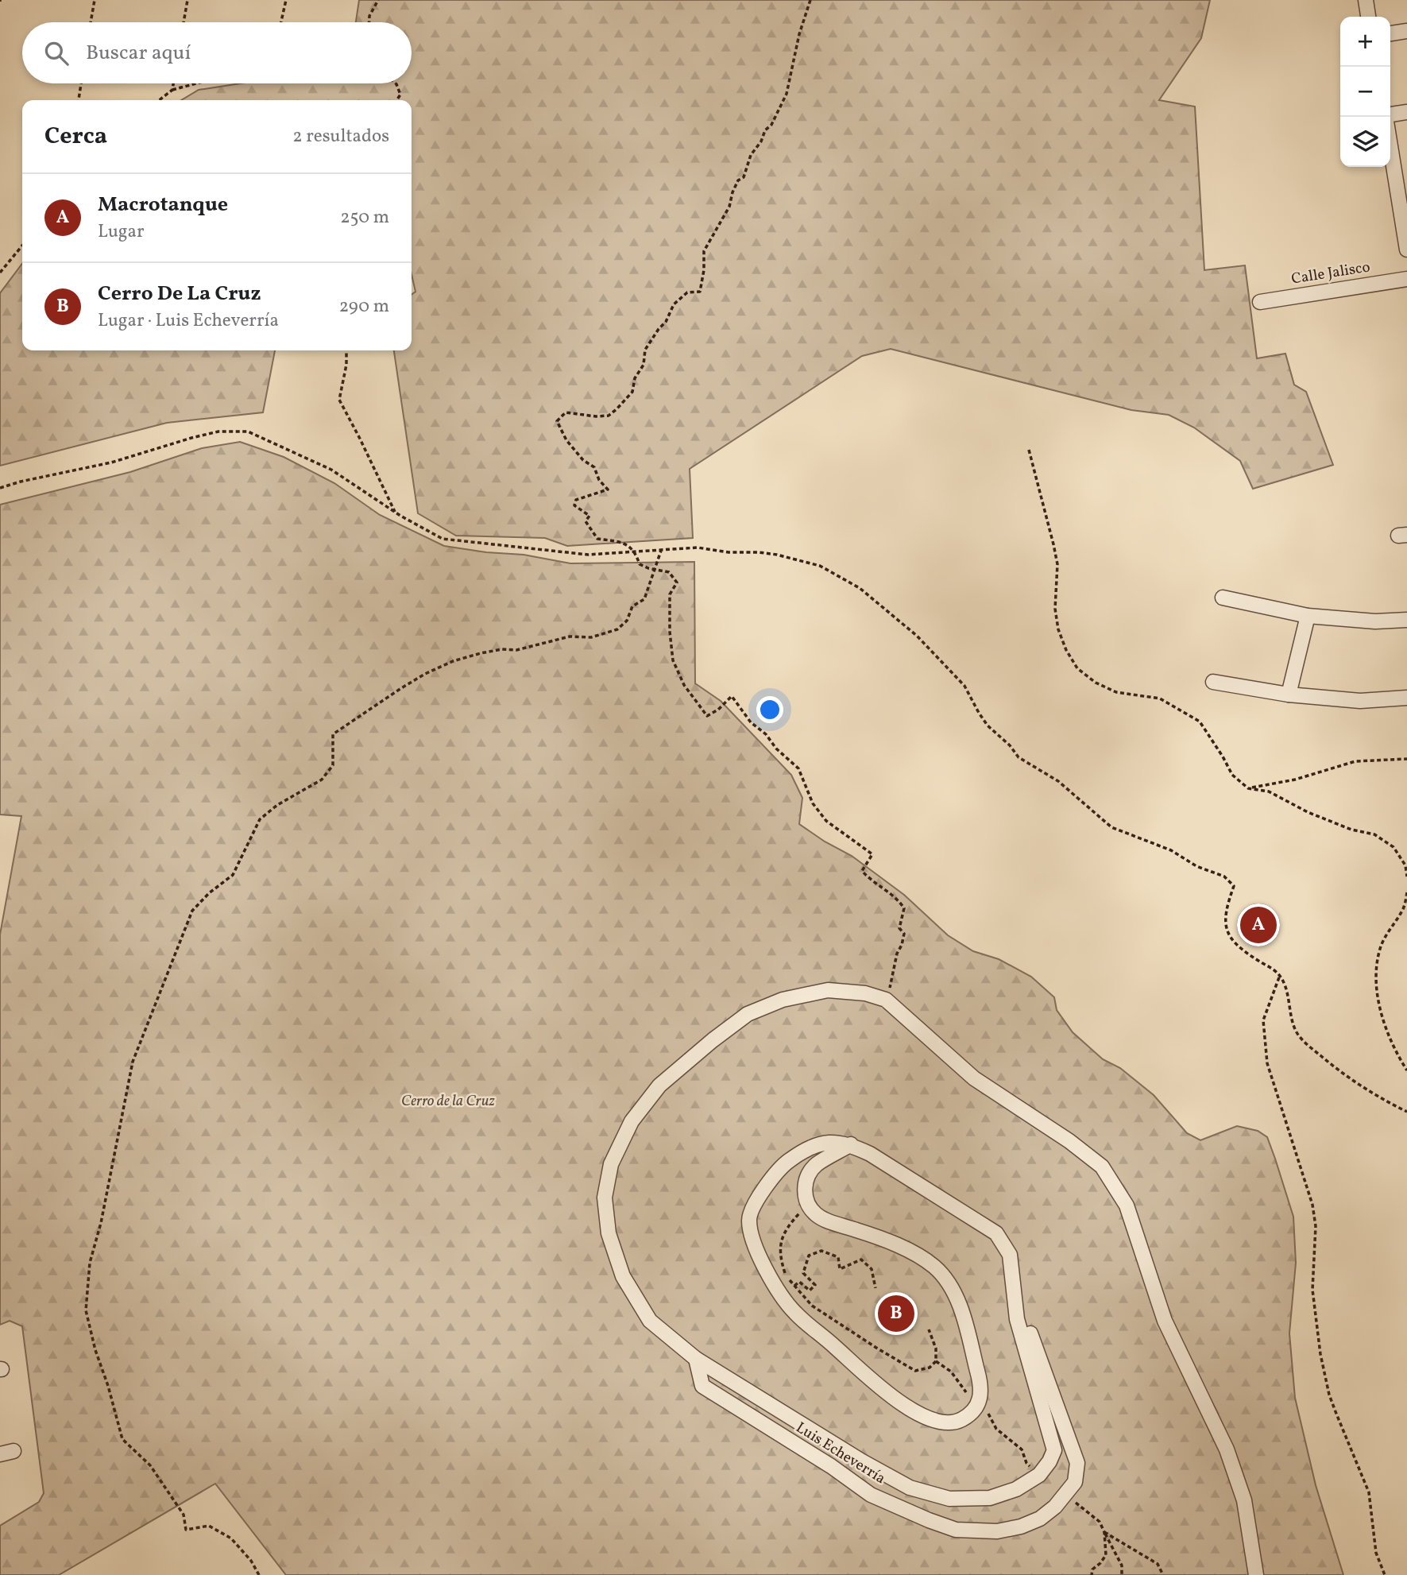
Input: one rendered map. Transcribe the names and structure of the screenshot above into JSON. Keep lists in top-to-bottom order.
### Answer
{
  "streets": {
    "street": ["Calle Jalisco", "Luis Echeverría"]
  },
  "parks": ["Cerro de la Cruz"],
  "page": {
    "map_buttons": ["+", "−"],
    "search": "Buscar aquí",
    "heading": ["Cerca", "2 resultados"],
    "list": [
      {
        "mark": "A",
        "name": "Macrotanque",
        "note": "Lugar",
        "value": "250 m"
      },
      {
        "mark": "B",
        "name": "Cerro De La Cruz",
        "note": "Lugar · Luis Echeverría",
        "value": "290 m"
      }
    ],
    "pins": ["A", "B"]
  }
}
